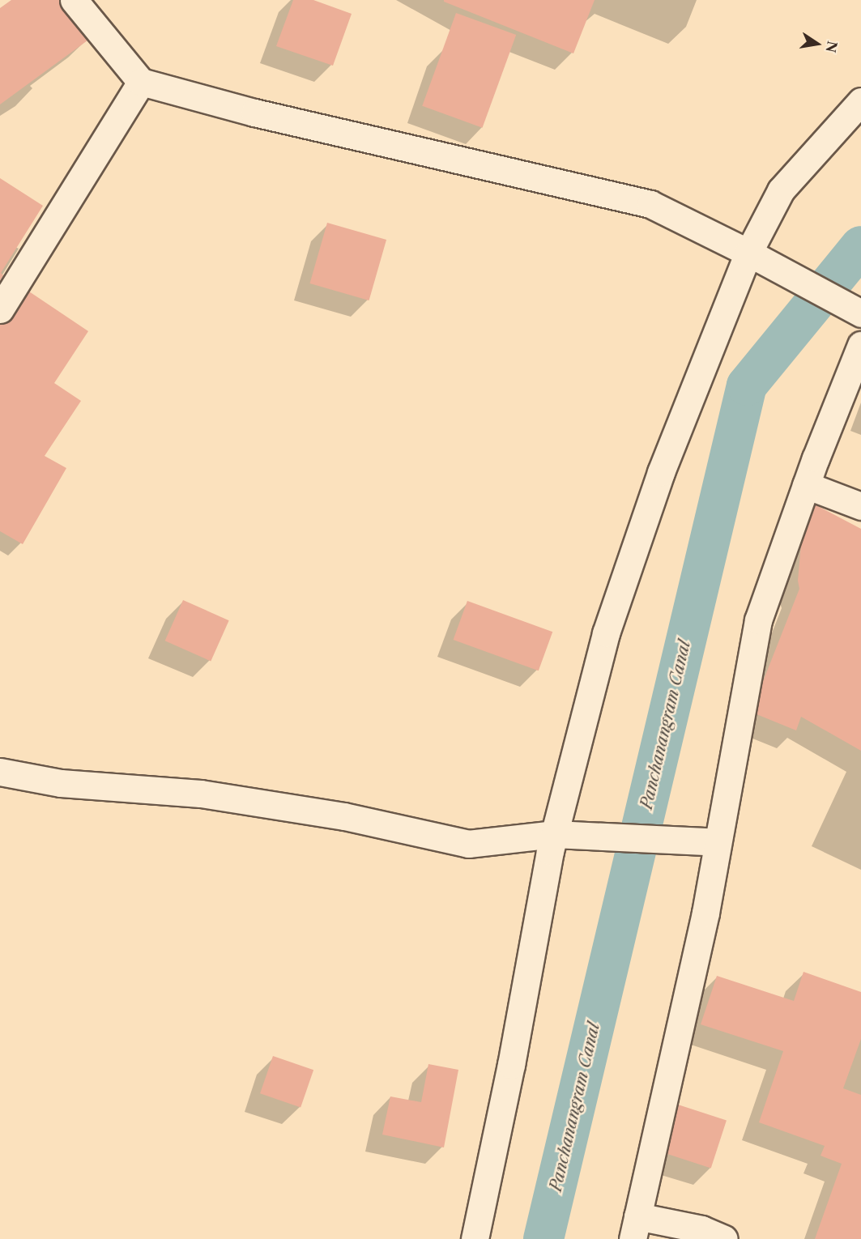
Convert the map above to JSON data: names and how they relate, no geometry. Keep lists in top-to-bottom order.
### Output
{
  "water": ["Panchanangram Canal"],
  "north": "right"
}
